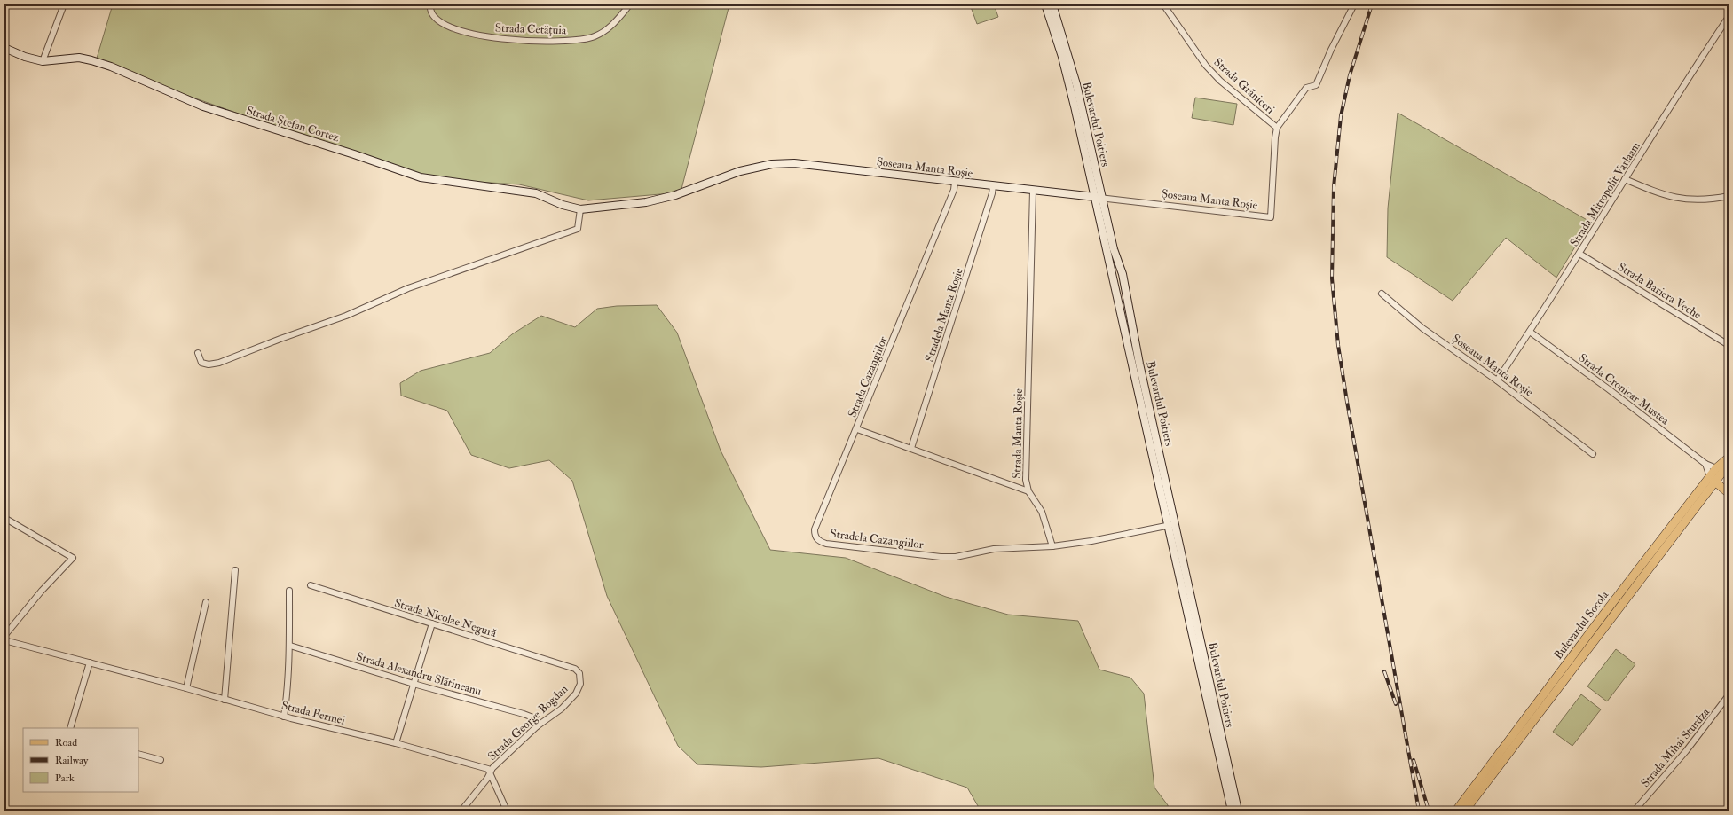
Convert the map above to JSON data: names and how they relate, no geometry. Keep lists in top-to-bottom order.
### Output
{
  "streets": {
    "main road": [
      "Strada Ștefan Cortez",
      "Bulevardul Poitiers",
      "Șoseaua Manta Roșie",
      "Bulevardul Socola"
    ],
    "street": [
      "Strada Cetățuia",
      "Strada Grăniceri",
      "Strada Mitropolit Varlaam",
      "Strada Bariera Veche",
      "Stradela Manta Roșie",
      "Strada Cazangiilor",
      "Strada Cronicar Mustea",
      "Strada Manta Roșie",
      "Stradela Cazangiilor",
      "Strada Nicolae Negură",
      "Strada Alexandru Slătineanu",
      "Strada Fermei",
      "Strada George Bogdan",
      "Strada Mihai Sturdza"
    ]
  },
  "crossings": [
    ["Strada Grăniceri", "Șoseaua Manta Roșie"],
    ["Strada Ștefan Cortez", "Șoseaua Manta Roșie"],
    ["Bulevardul Poitiers", "Șoseaua Manta Roșie"],
    ["Șoseaua Manta Roșie", "Strada Mitropolit Varlaam"],
    ["Șoseaua Manta Roșie", "Stradela Manta Roșie"],
    ["Șoseaua Manta Roșie", "Strada Cazangiilor"],
    ["Șoseaua Manta Roșie", "Strada Manta Roșie"],
    ["Strada Mitropolit Varlaam", "Strada Bariera Veche"],
    ["Strada Mitropolit Varlaam", "Strada Cronicar Mustea"],
    ["Stradela Manta Roșie", "Strada Cazangiilor"],
    ["Strada Cazangiilor", "Strada Manta Roșie"],
    ["Strada Cazangiilor", "Stradela Cazangiilor"],
    ["Strada Cronicar Mustea", "Bulevardul Socola"],
    ["Strada Manta Roșie", "Stradela Cazangiilor"],
    ["Strada Nicolae Negură", "Strada George Bogdan"],
    ["Strada Alexandru Slătineanu", "Strada George Bogdan"],
    ["Strada Fermei", "Strada George Bogdan"]
  ],
  "legend": ["Road", "Railway", "Park"]
}
